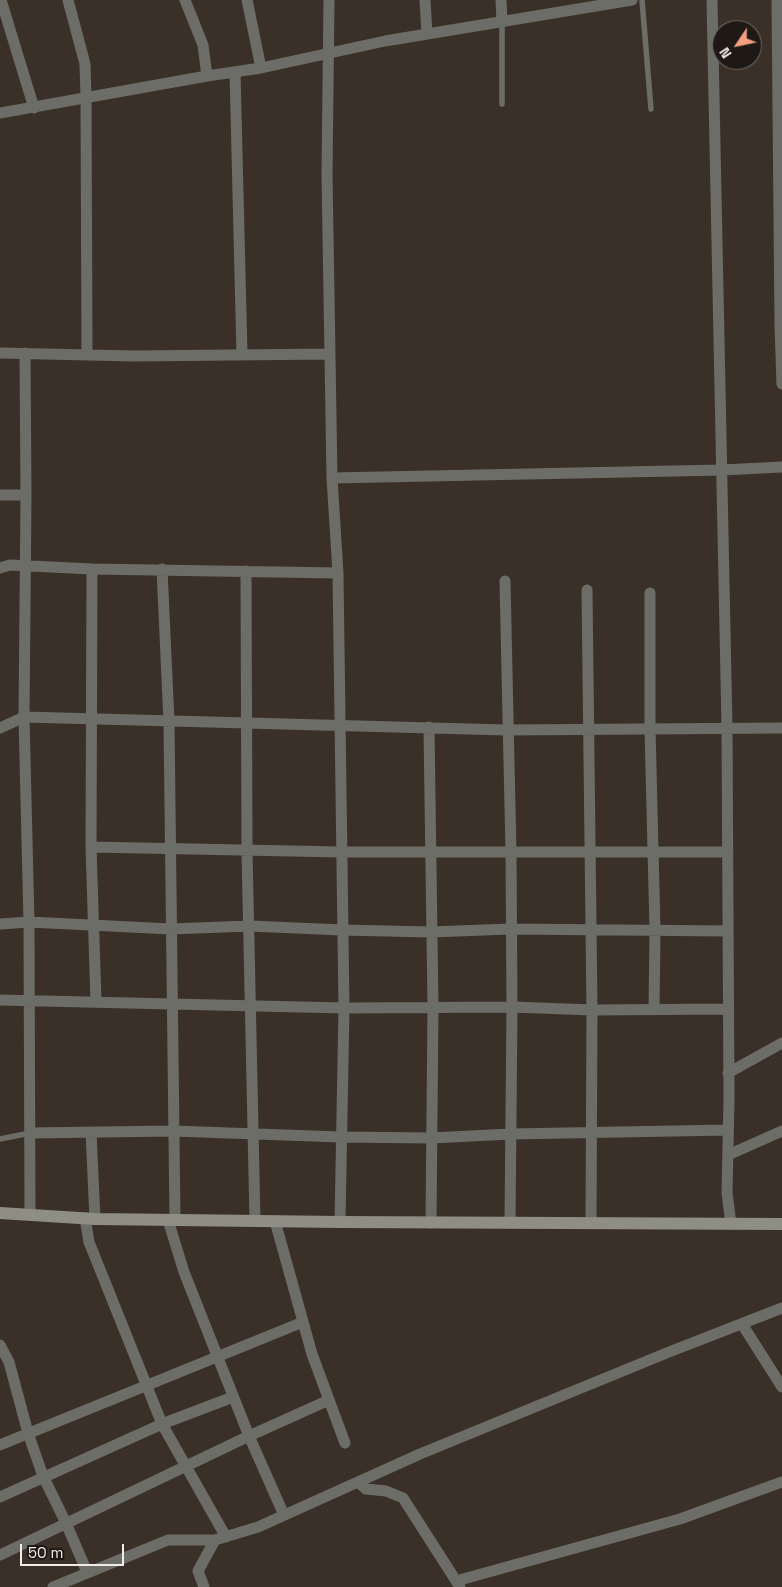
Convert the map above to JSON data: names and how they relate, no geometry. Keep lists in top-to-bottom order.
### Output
{
  "scale_bar": "50 m",
  "north": "bottom left"
}
